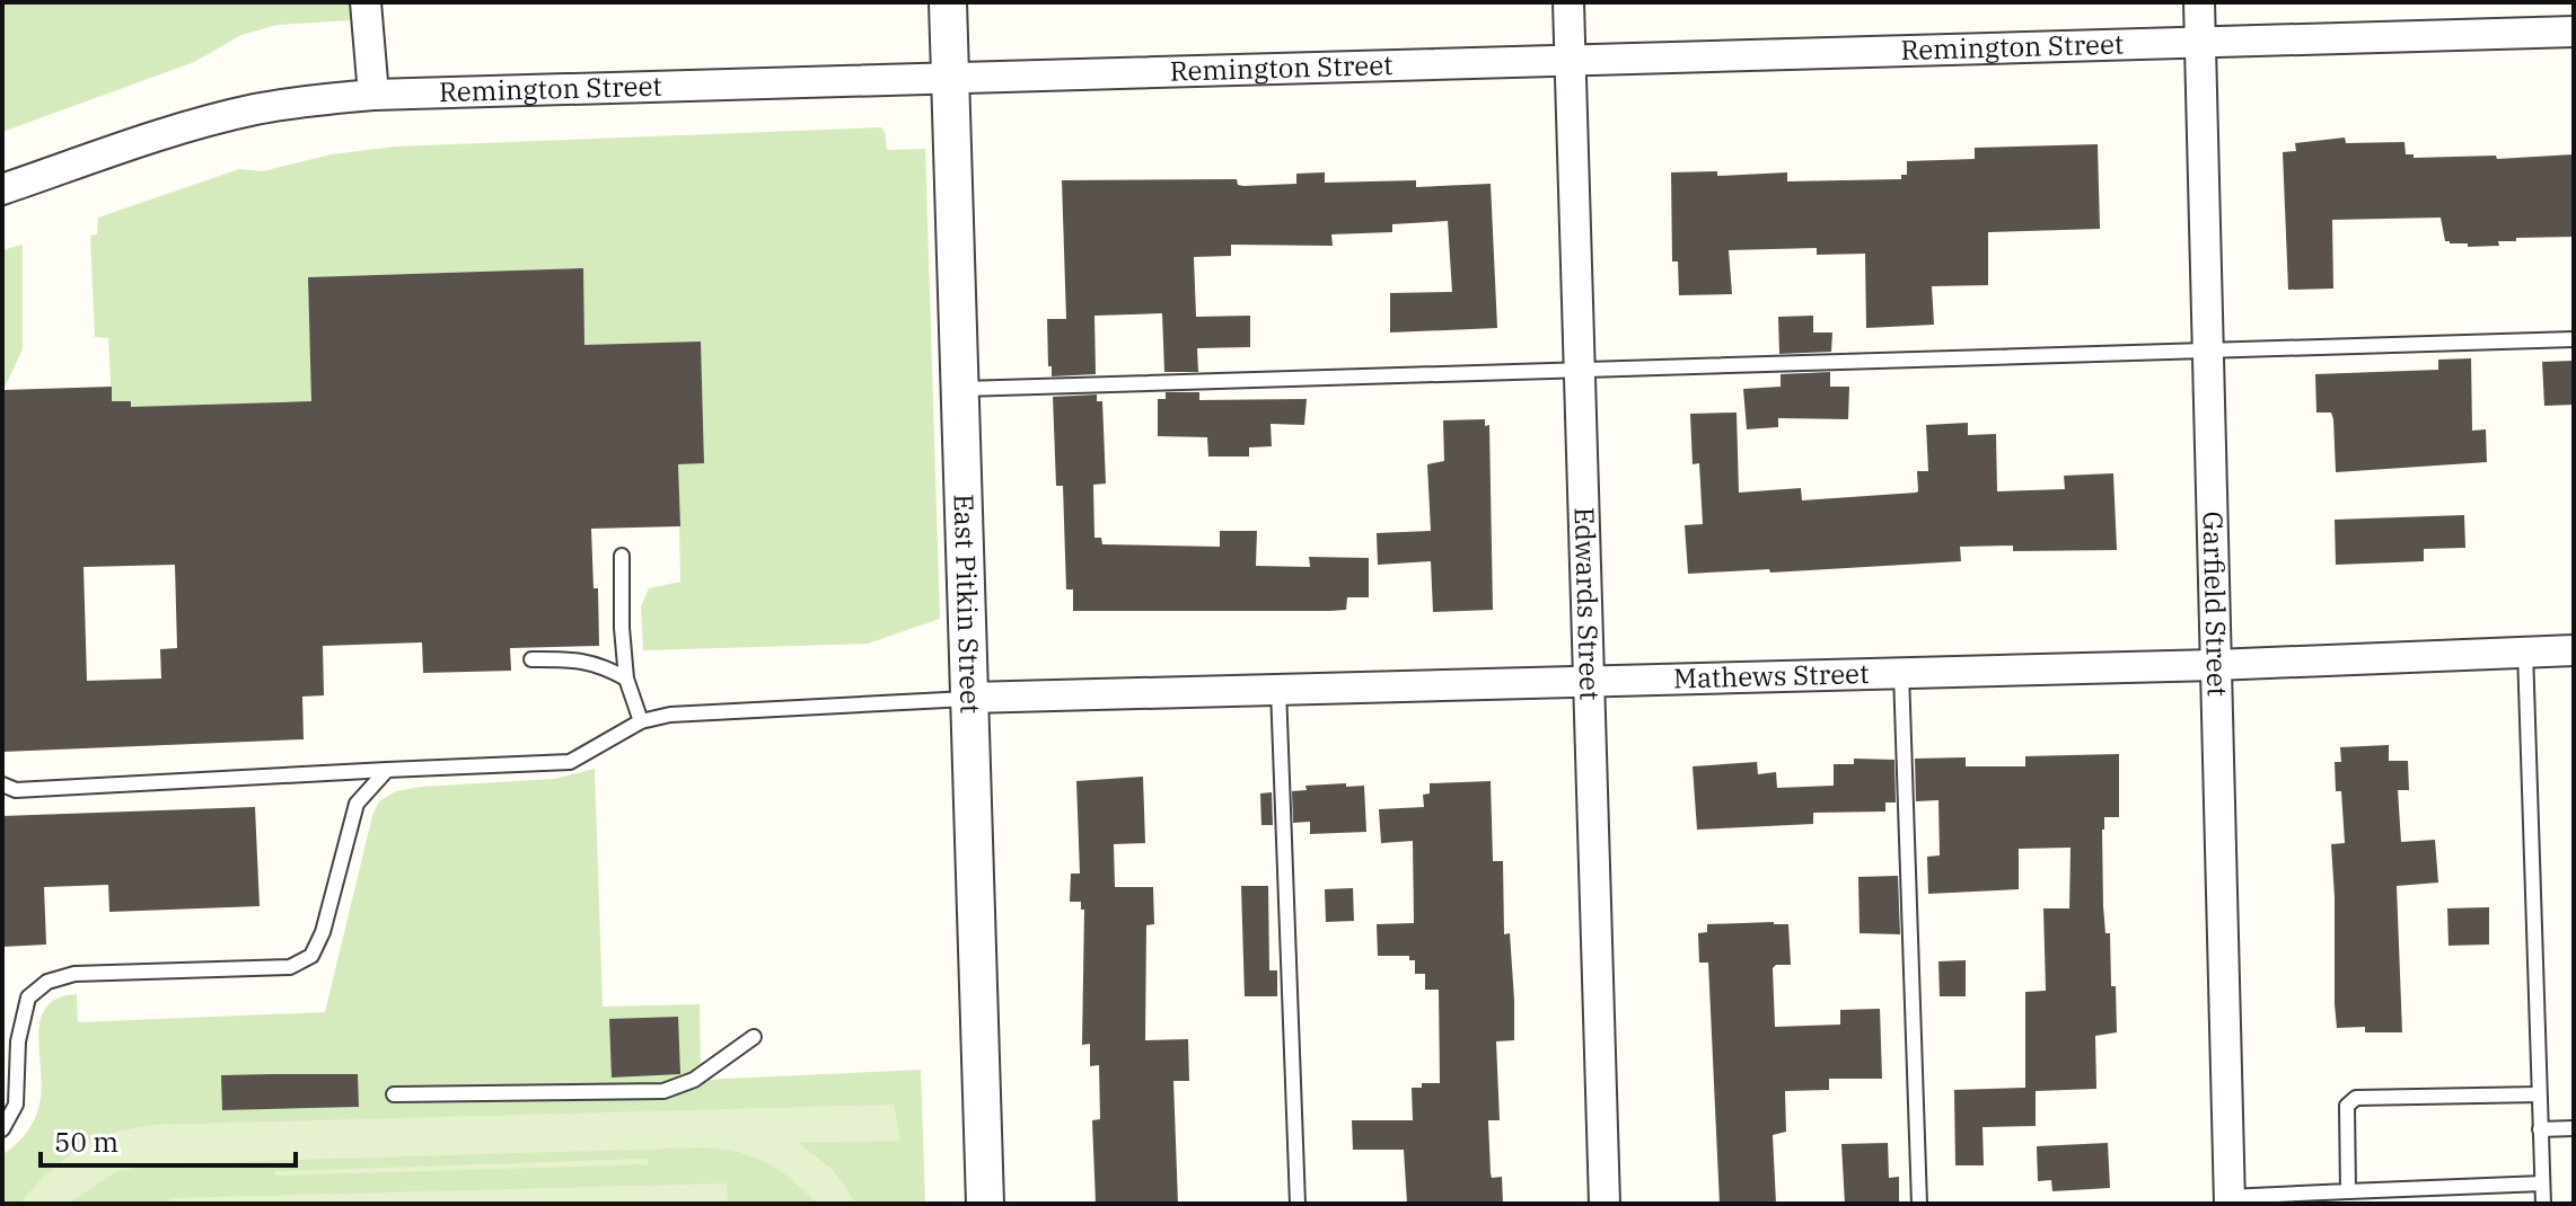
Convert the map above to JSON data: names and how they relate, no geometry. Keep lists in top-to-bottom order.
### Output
{
  "streets": {
    "street": [
      "Remington Street",
      "East Pitkin Street",
      "Edwards Street",
      "Garfield Street",
      "Mathews Street"
    ]
  },
  "crossings": [
    ["Remington Street", "East Pitkin Street"],
    ["Remington Street", "Edwards Street"],
    ["Remington Street", "Garfield Street"],
    ["East Pitkin Street", "Mathews Street"],
    ["Edwards Street", "Mathews Street"],
    ["Garfield Street", "Mathews Street"]
  ],
  "scale_bar": "50 m"
}
